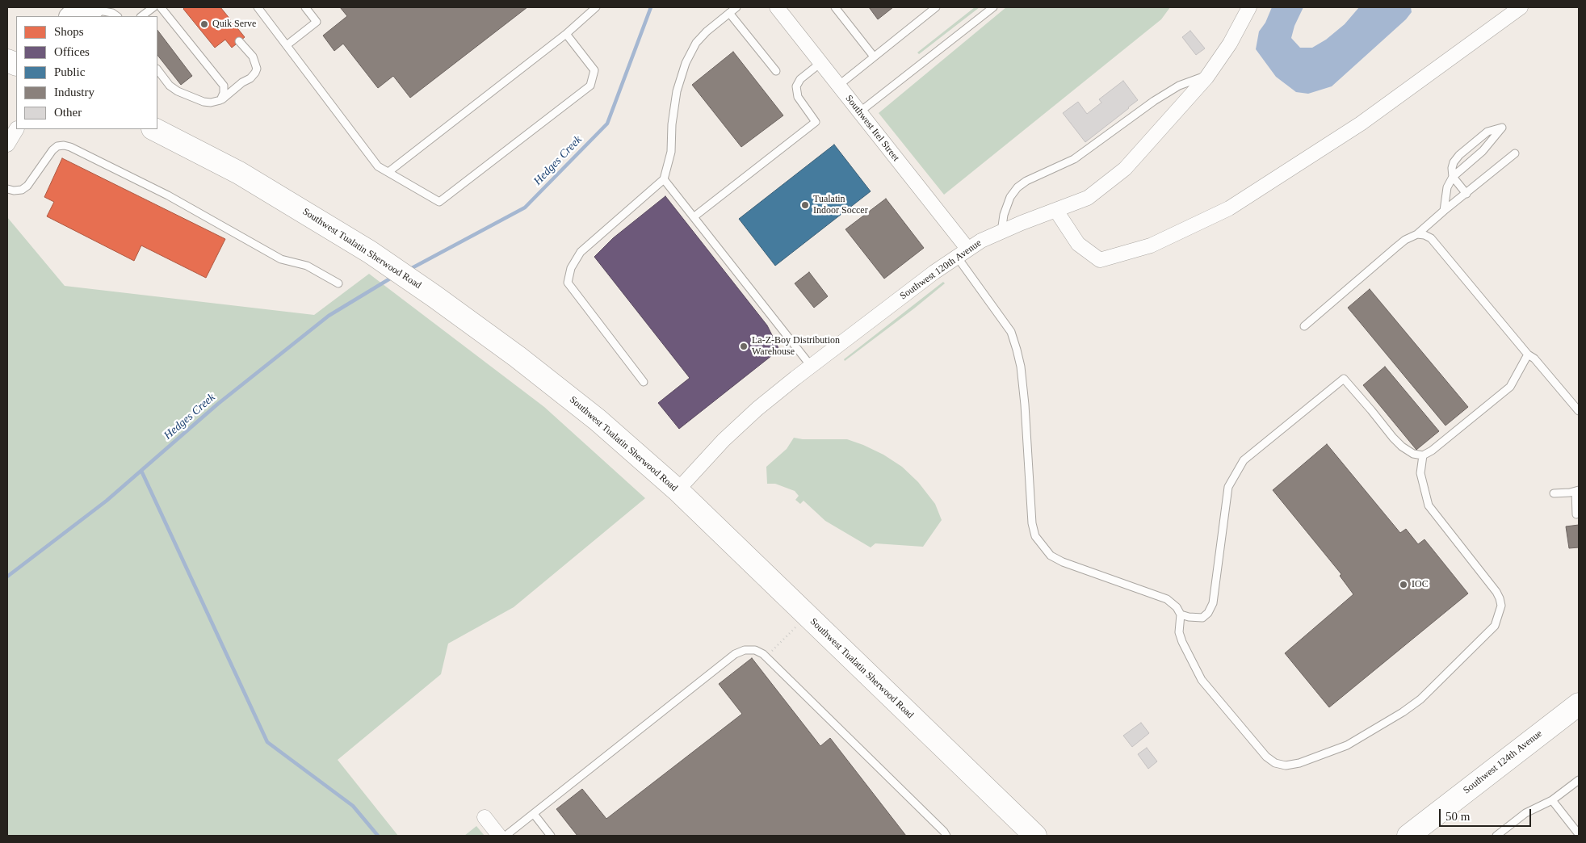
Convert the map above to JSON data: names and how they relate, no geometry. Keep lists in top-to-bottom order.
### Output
{
  "streets": {
    "main road": ["Southwest Tualatin Sherwood Road", "Southwest 124th Avenue"],
    "street": ["Southwest Itel Street", "Southwest 120th Avenue"]
  },
  "crossings": [
    ["Southwest Itel Street", "Southwest 120th Avenue"],
    ["Southwest Tualatin Sherwood Road", "Southwest 120th Avenue"]
  ],
  "water": ["Hedges Creek"],
  "places": [
    "Quik Serve",
    "Tualatin Indoor Soccer",
    "La-Z-Boy Distribution Warehouse",
    "IOC"
  ],
  "legend": [
    "Shops",
    "Offices",
    "Public",
    "Industry",
    "Other"
  ],
  "scale_bar": "50 m"
}
